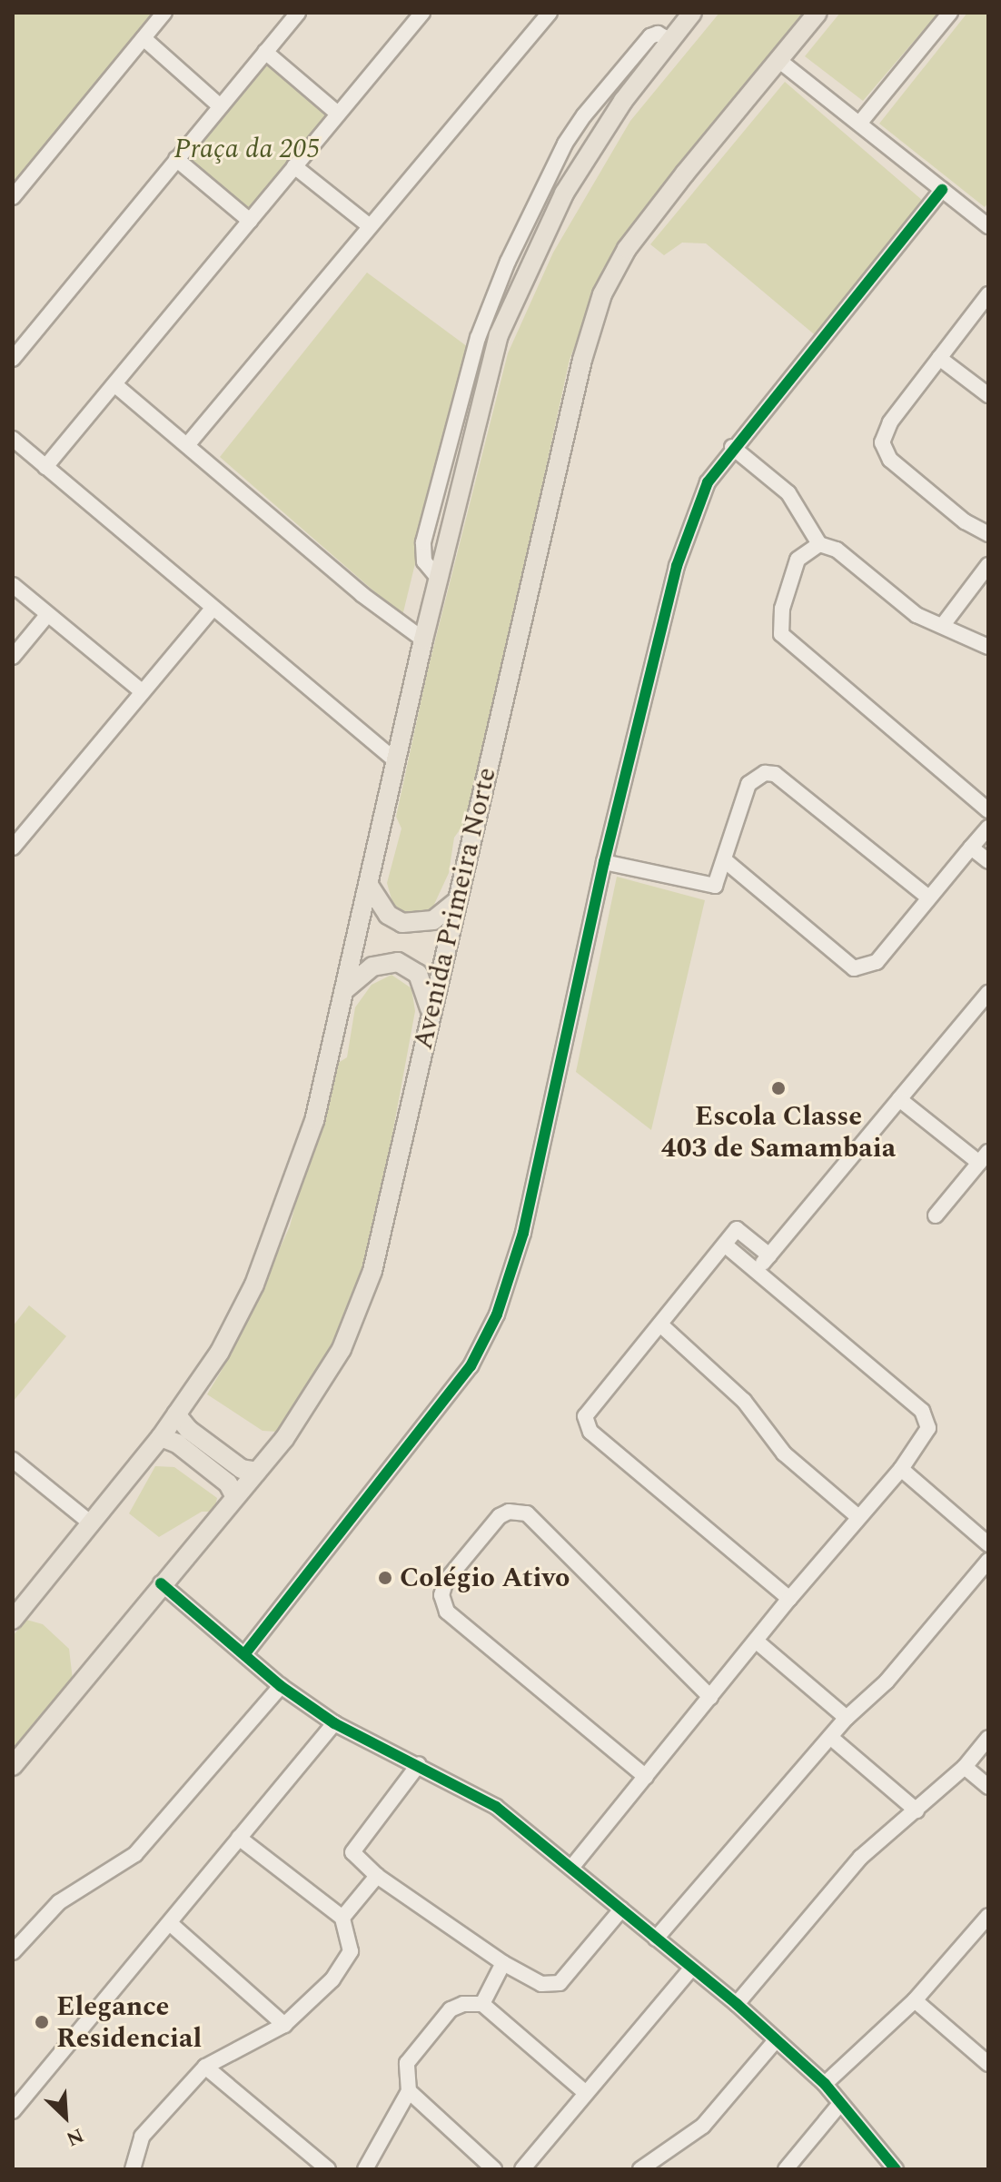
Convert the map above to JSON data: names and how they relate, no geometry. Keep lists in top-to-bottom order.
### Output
{
  "streets": {
    "main road": ["Avenida Primeira Norte"]
  },
  "parks": ["Praça da 205"],
  "places": ["Escola Classe 403 de Samambaia", "Colégio Ativo", "Elegance Residencial"],
  "north": "bottom right"
}
